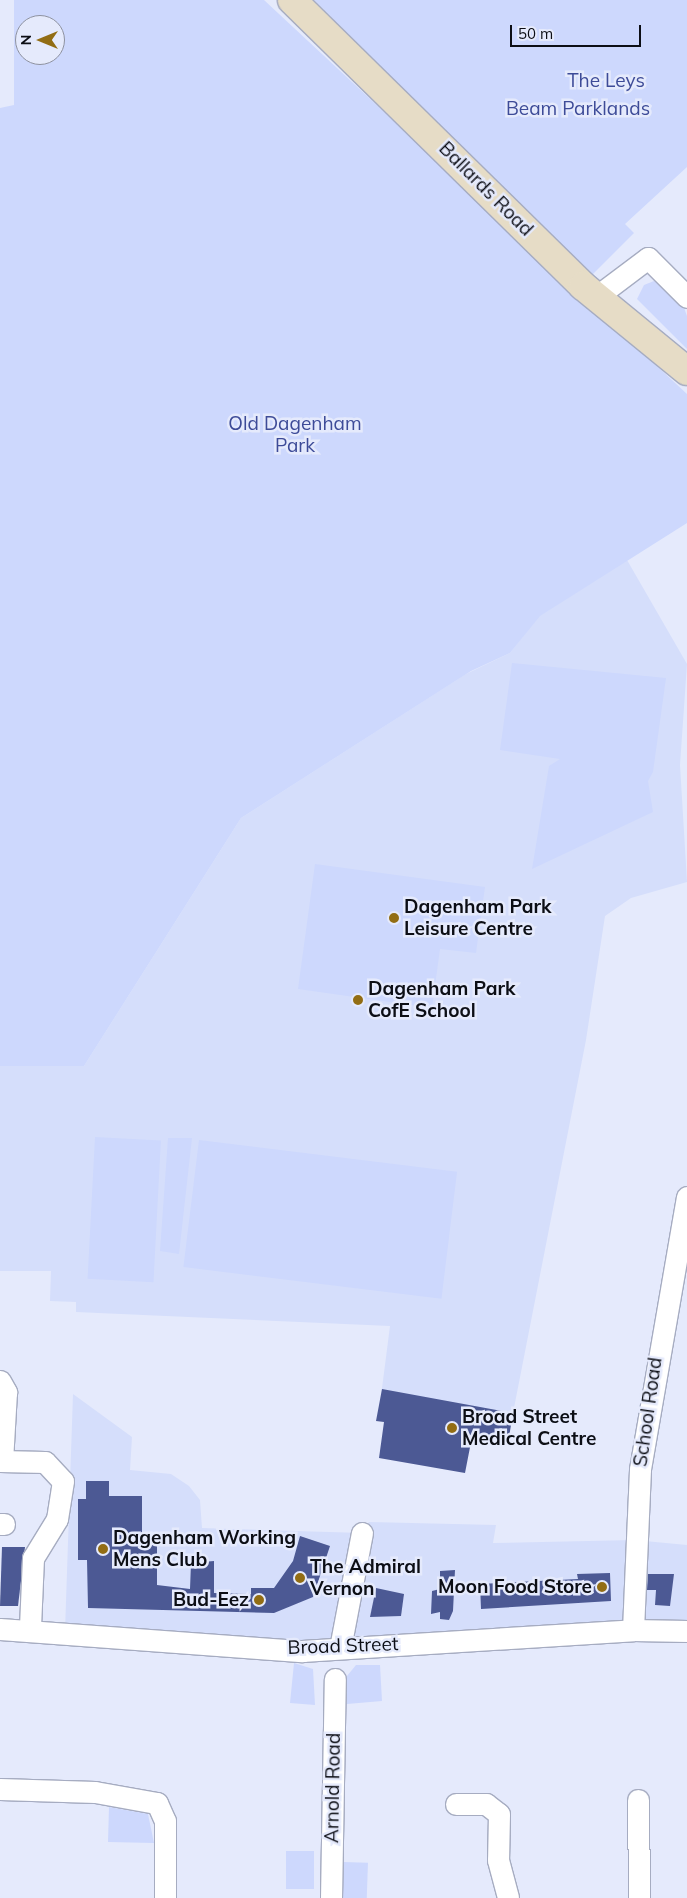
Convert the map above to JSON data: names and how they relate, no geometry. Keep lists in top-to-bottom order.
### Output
{
  "streets": {
    "main road": ["Ballards Road"],
    "street": ["School Road", "Broad Street", "Arnold Road"]
  },
  "crossings": [
    ["School Road", "Broad Street"]
  ],
  "parks": ["The Leys", "Beam Parklands", "Old Dagenham Park"],
  "places": [
    "Dagenham Park Leisure Centre",
    "Dagenham Park CofE School",
    "Broad Street Medical Centre",
    "Dagenham Working Mens Club",
    "The Admiral Vernon",
    "Moon Food Store",
    "Bud-Eez"
  ],
  "scale_bar": "50 m",
  "north": "left"
}
